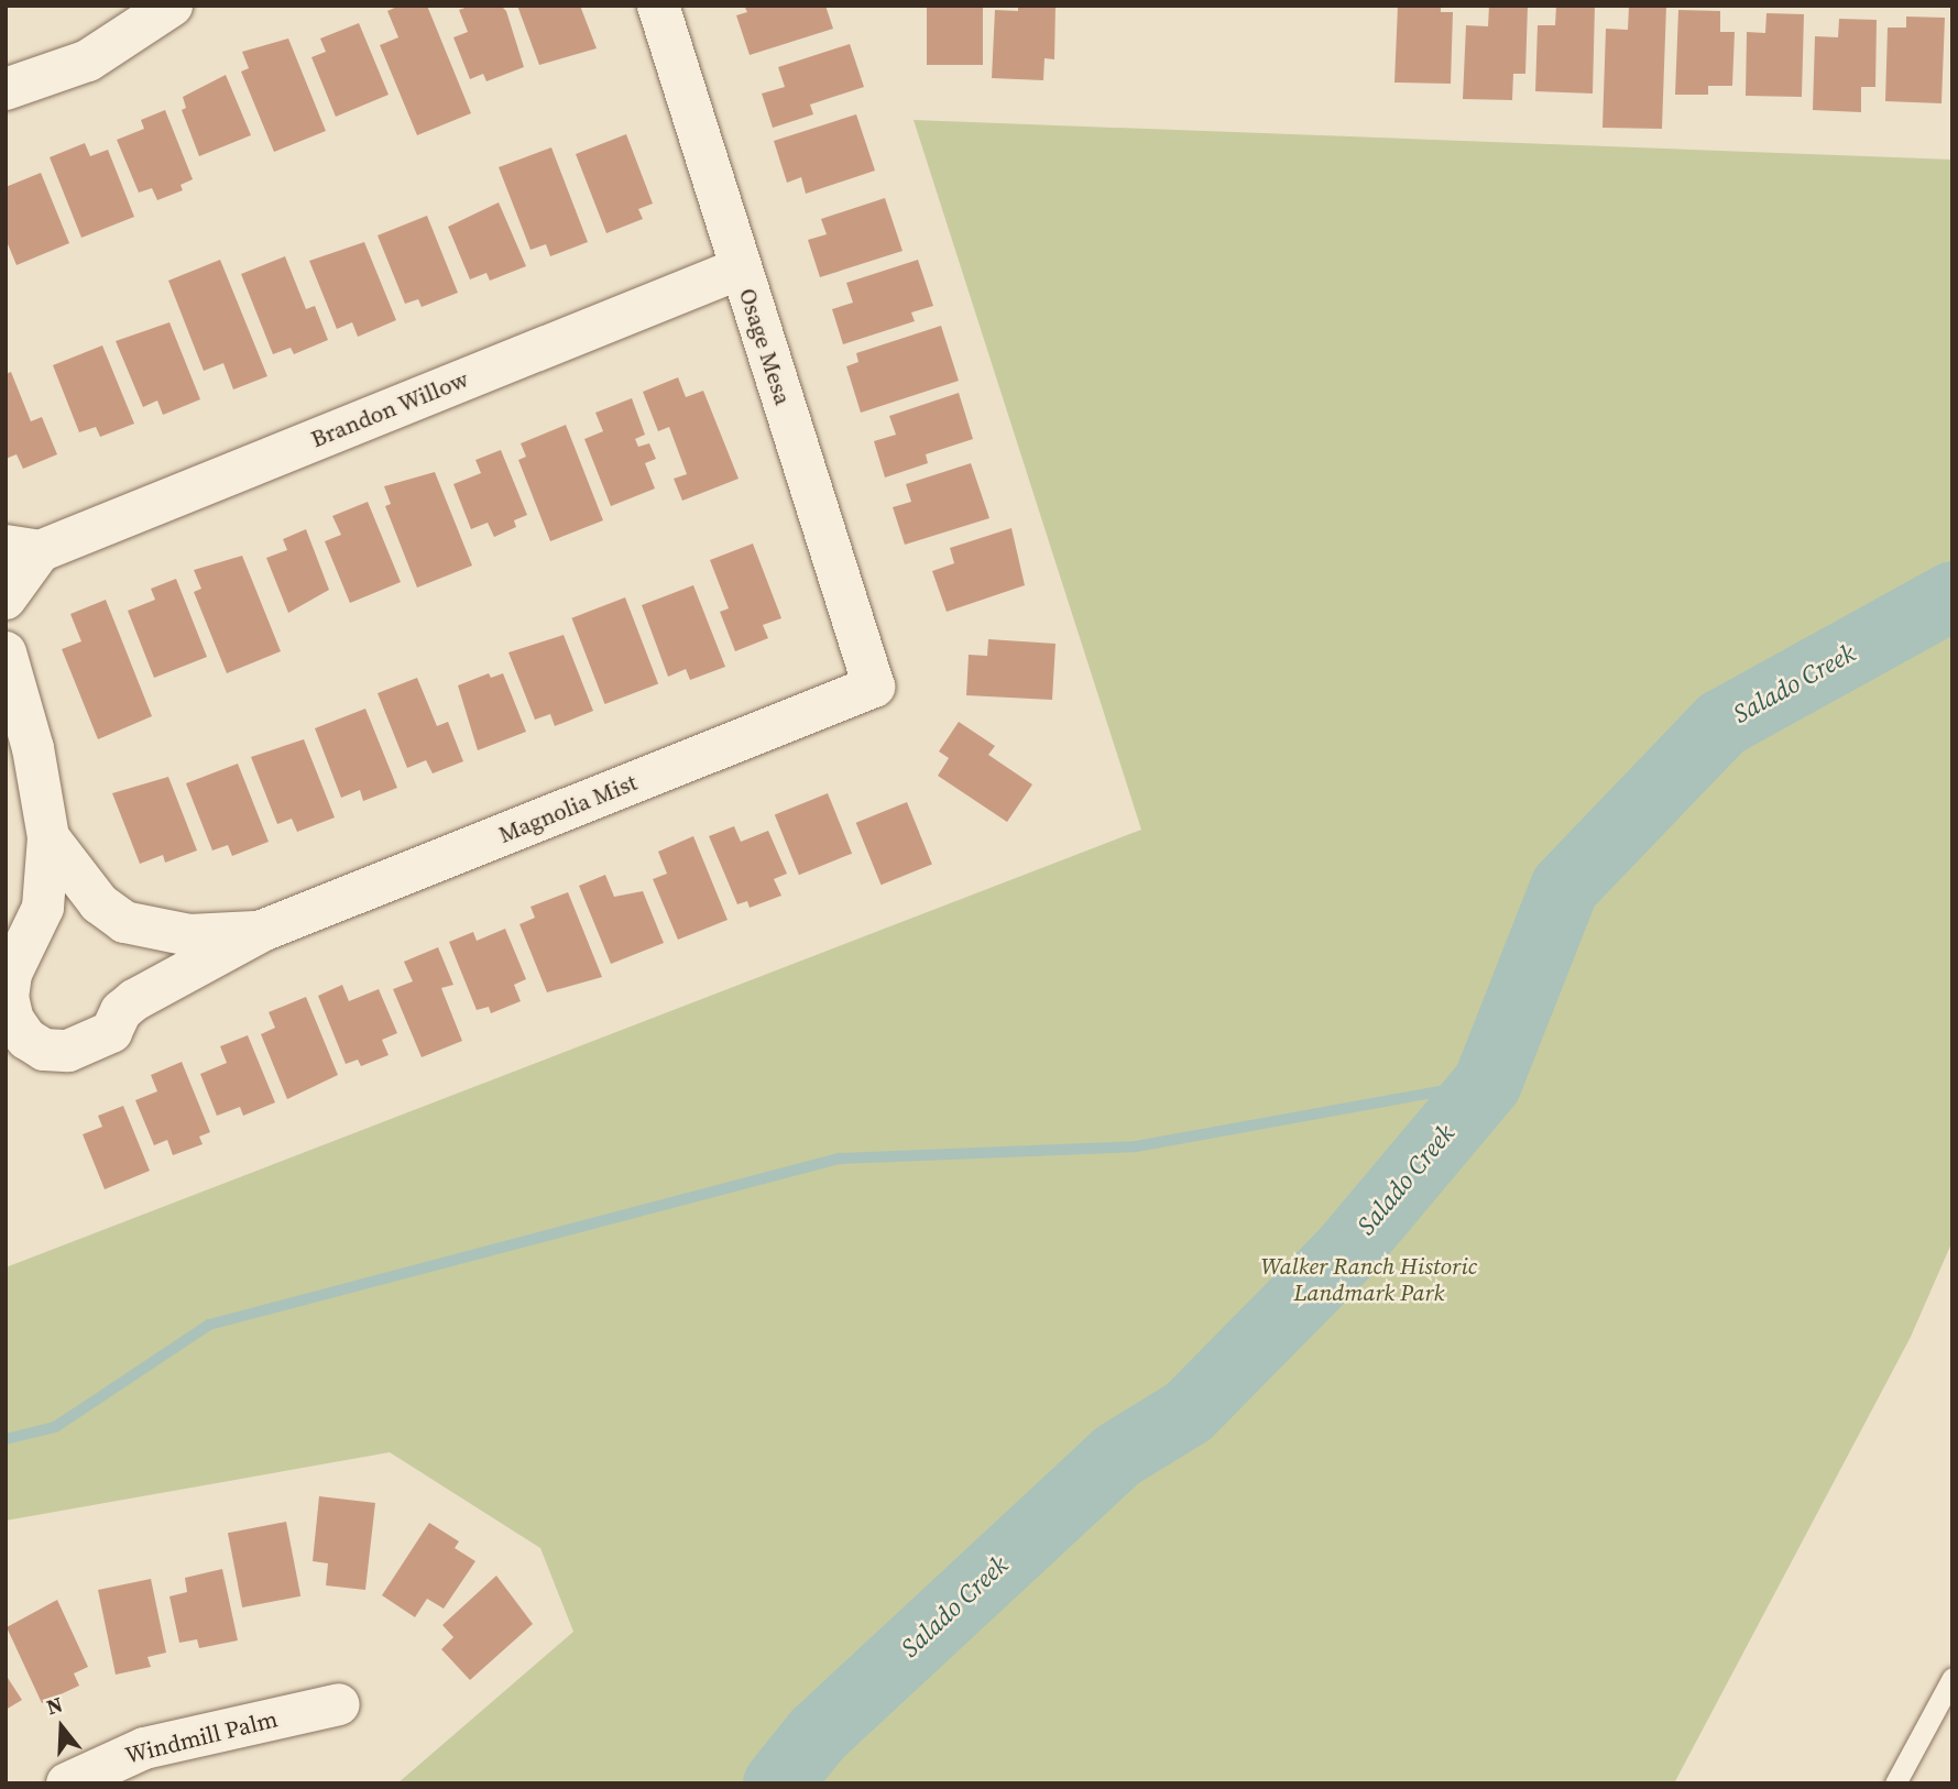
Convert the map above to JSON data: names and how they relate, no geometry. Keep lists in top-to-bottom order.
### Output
{
  "streets": {
    "street": [
      "Osage Mesa",
      "Brandon Willow",
      "Magnolia Mist",
      "Windmill Palm"
    ]
  },
  "crossings": [
    ["Osage Mesa", "Brandon Willow"],
    ["Osage Mesa", "Magnolia Mist"]
  ],
  "water": ["Salado Creek"],
  "parks": ["Walker Ranch Historic Landmark Park"],
  "north": "top"
}
